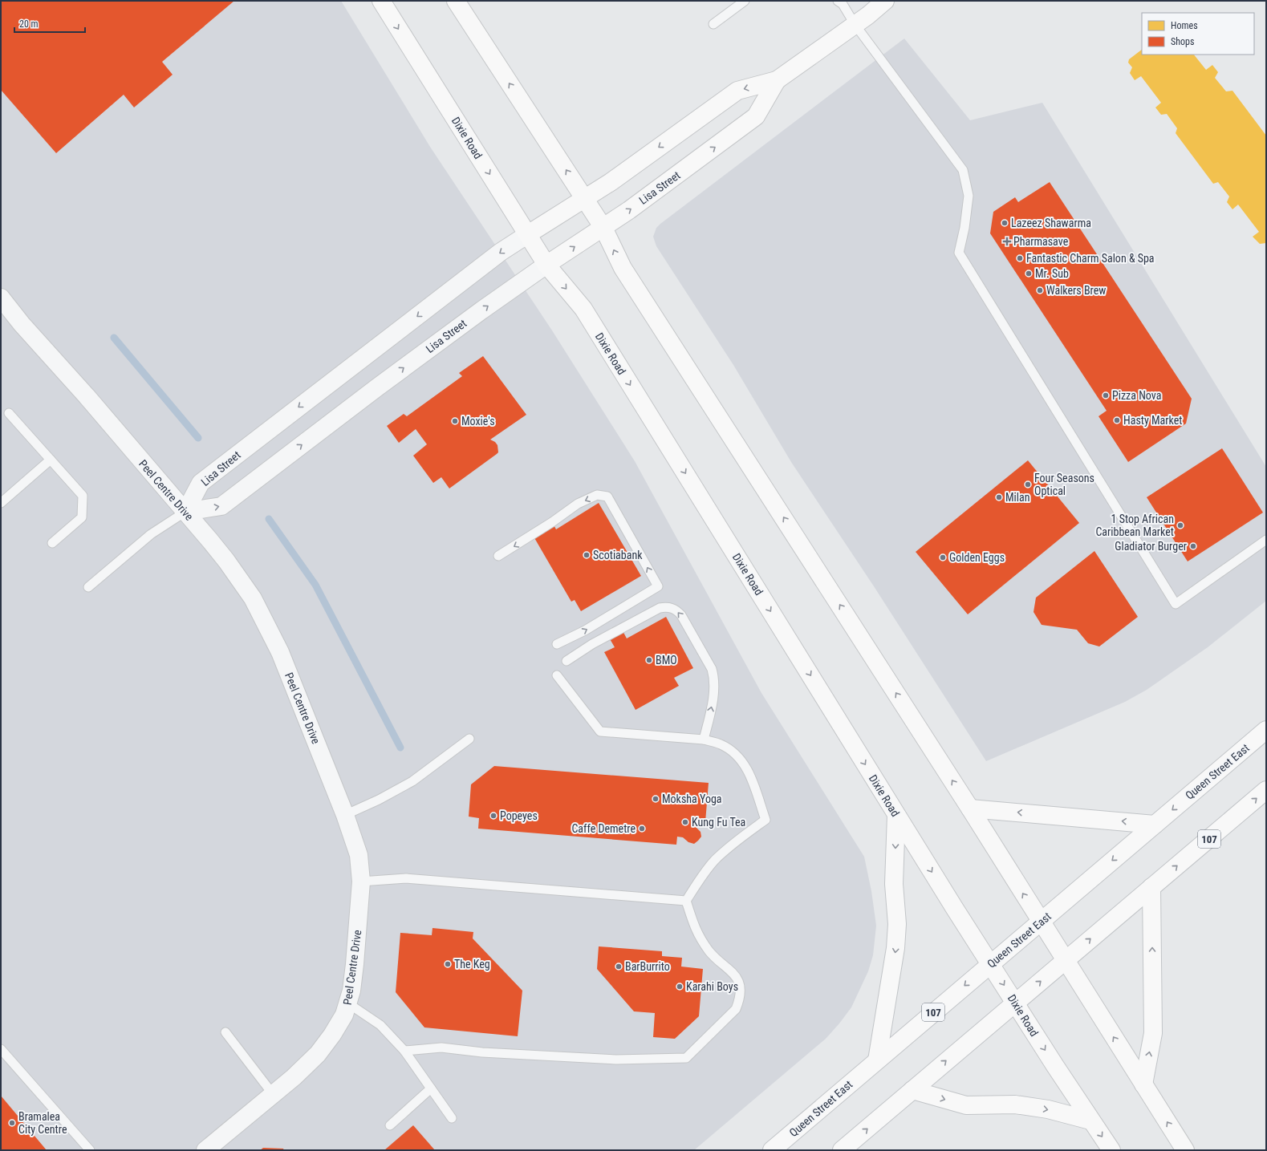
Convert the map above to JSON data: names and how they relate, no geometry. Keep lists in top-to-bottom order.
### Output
{
  "streets": {
    "main road": [
      "Dixie Road",
      "Lisa Street",
      "Queen Street East",
      "107"
    ],
    "street": ["Peel Centre Drive"]
  },
  "crossings": [
    ["Dixie Road", "Lisa Street"],
    ["Dixie Road", "Queen Street East"],
    ["Dixie Road", "107"],
    ["Lisa Street", "Peel Centre Drive"]
  ],
  "places": {
    "other": [
      "Lazeez Shawarma",
      "Fantastic Charm Salon & Spa",
      "Mr. Sub",
      "Walkers Brew",
      "Pizza Nova",
      "Hasty Market",
      "Moxie's",
      "Four Seasons Optical",
      "Milan",
      "1 Stop African Caribbean Market",
      "Gladiator Burger",
      "Scotiabank",
      "Golden Eggs",
      "BMO",
      "Moksha Yoga",
      "Popeyes",
      "Kung Fu Tea",
      "Caffe Demetre",
      "The Keg",
      "BarBurrito",
      "Karahi Boys",
      "Bramalea City Centre"
    ],
    "health": ["Pharmasave"]
  },
  "legend": ["Homes", "Shops"],
  "scale_bar": "20 m"
}
